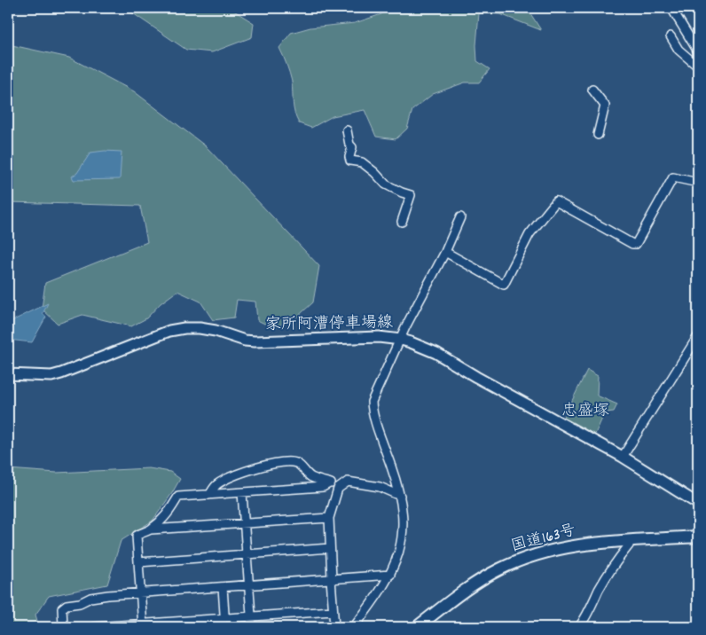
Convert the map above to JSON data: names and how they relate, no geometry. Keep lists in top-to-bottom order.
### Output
{
  "streets": {
    "highway": ["国道163号"],
    "main road": ["家所阿漕停車場線"]
  },
  "parks": ["忠盛塚"]
}
